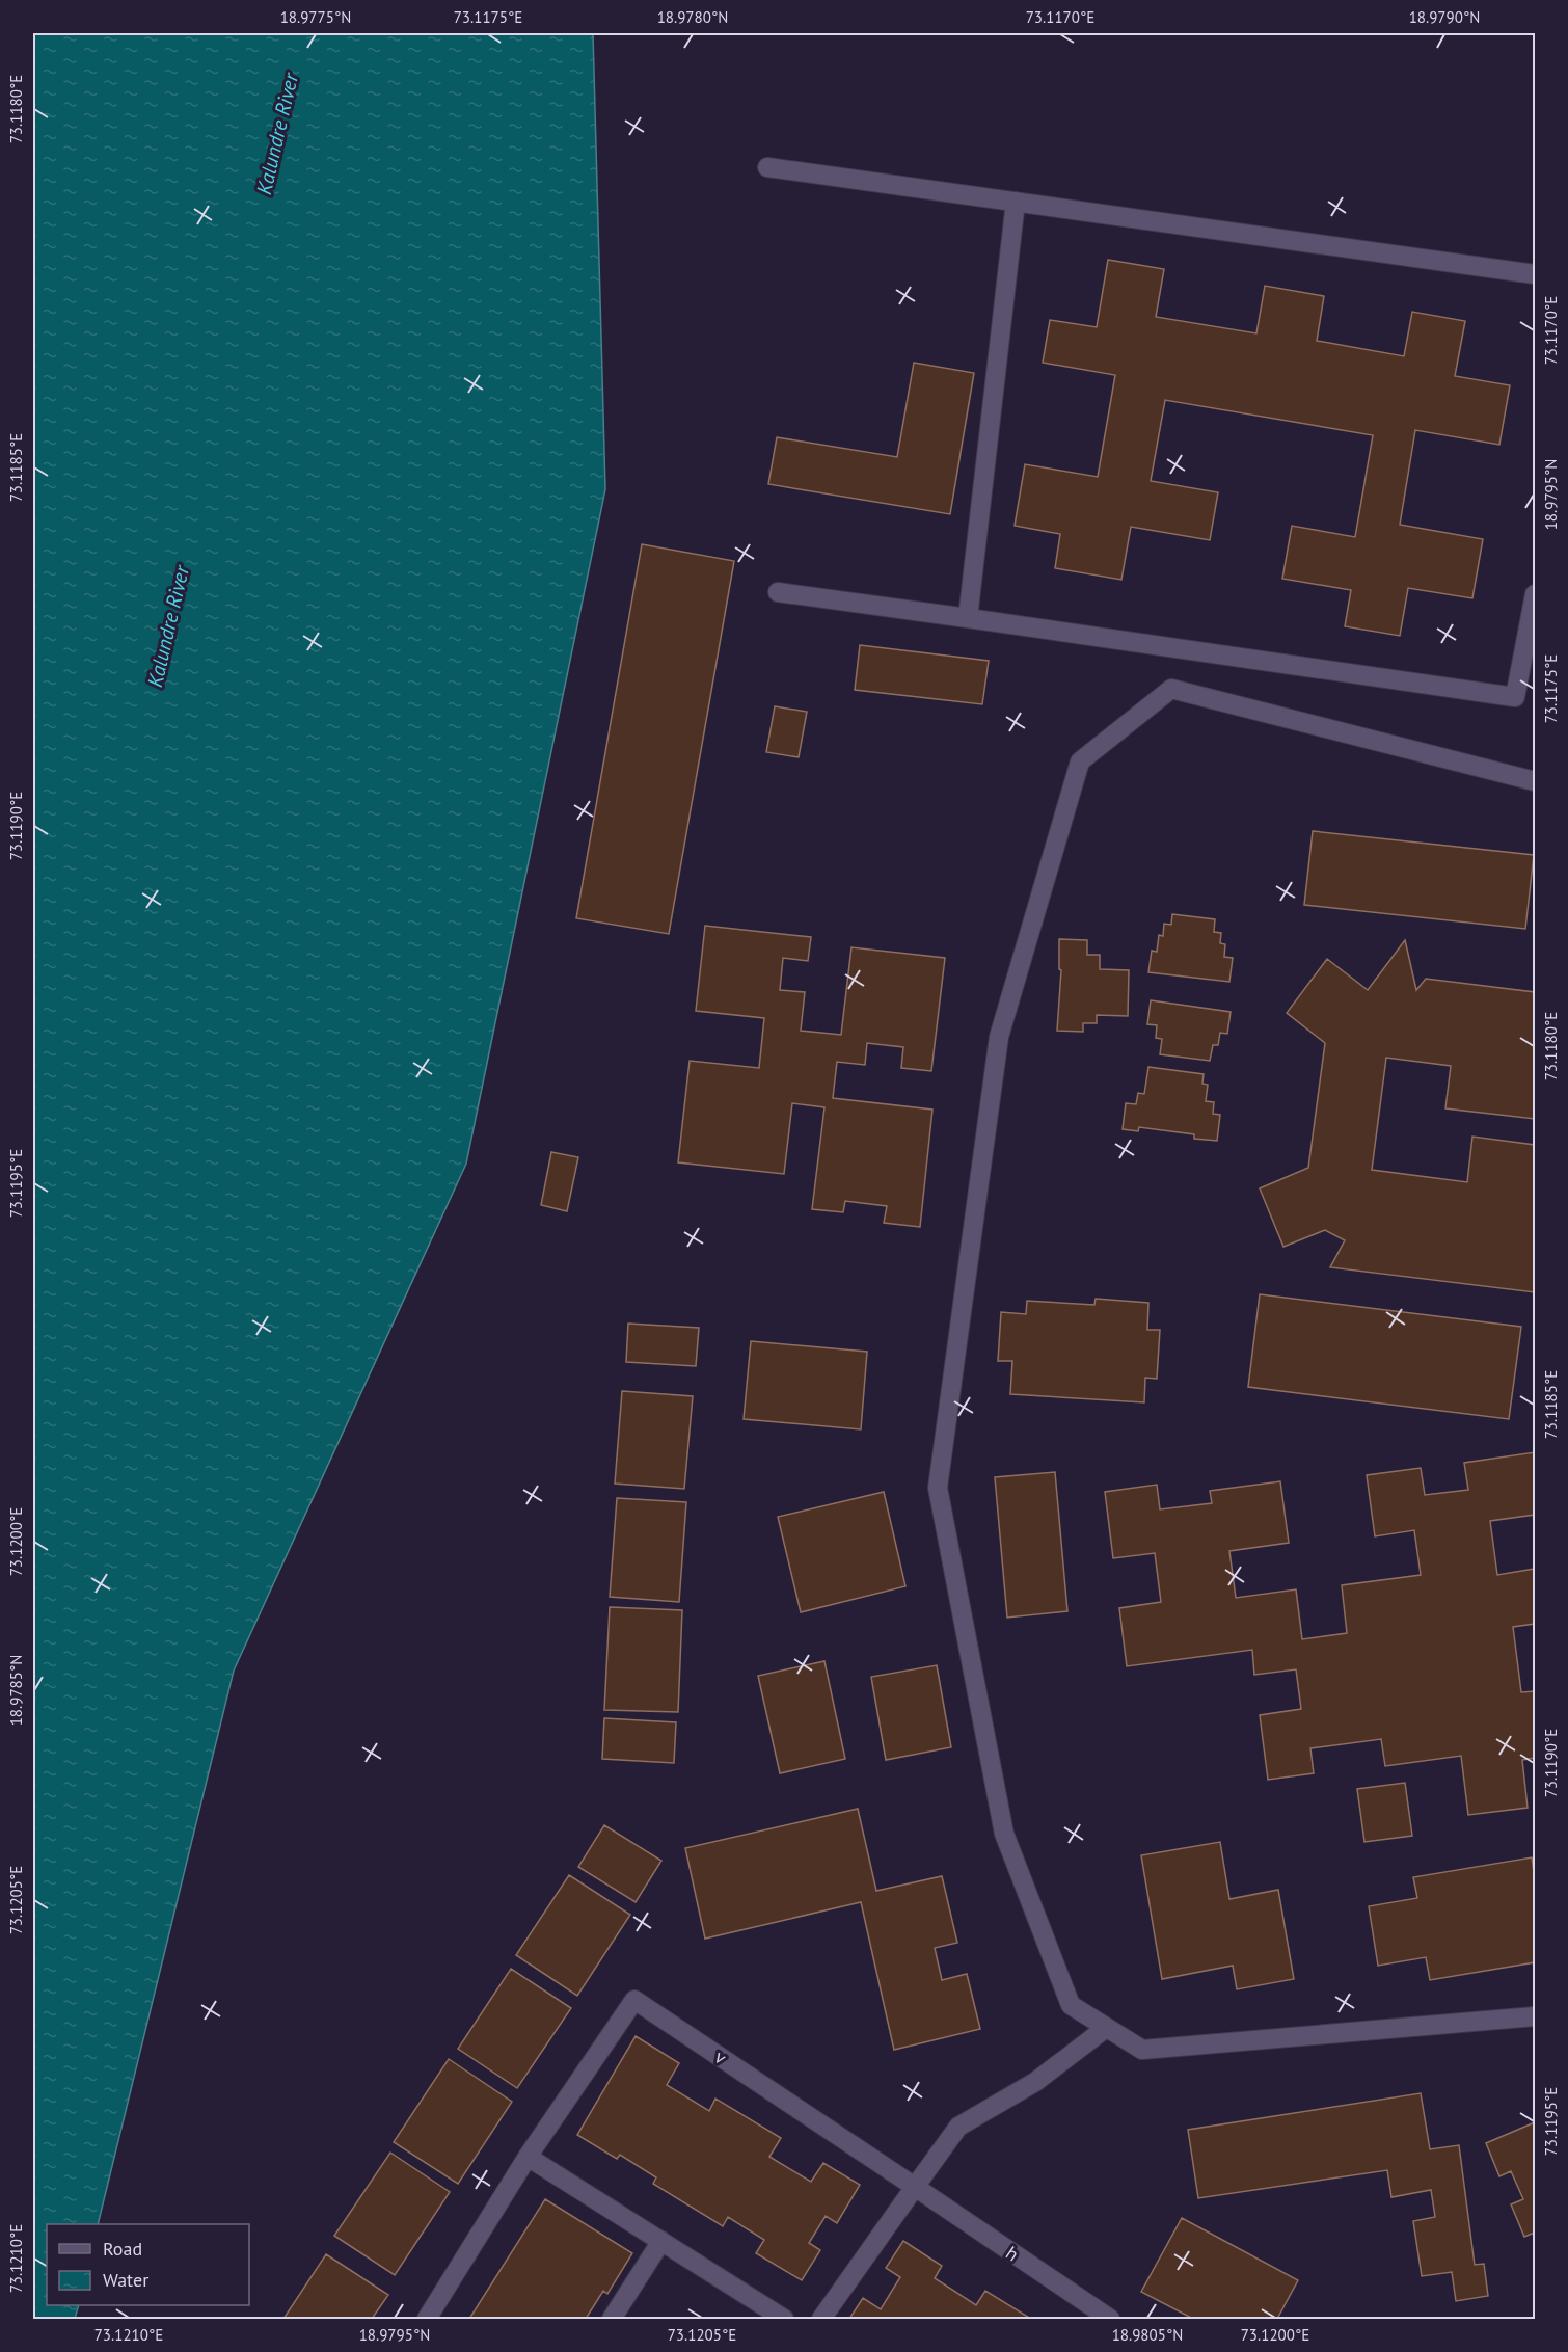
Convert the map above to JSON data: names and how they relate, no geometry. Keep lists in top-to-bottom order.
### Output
{
  "streets": {
    "street": ["v", "h"]
  },
  "crossings": [
    ["v", "h"]
  ],
  "water": ["Kalundre River"],
  "legend": ["Road", "Water"],
  "coordinates": [
    "18.9775°N",
    "73.1175°E",
    "18.9780°N",
    "73.1170°E",
    "18.9790°N",
    "73.1180°E",
    "73.1185°E",
    "18.9795°N",
    "73.1190°E",
    "73.1195°E",
    "73.1200°E",
    "18.9785°N",
    "73.1205°E",
    "73.1210°E",
    "18.9805°N"
  ]
}
